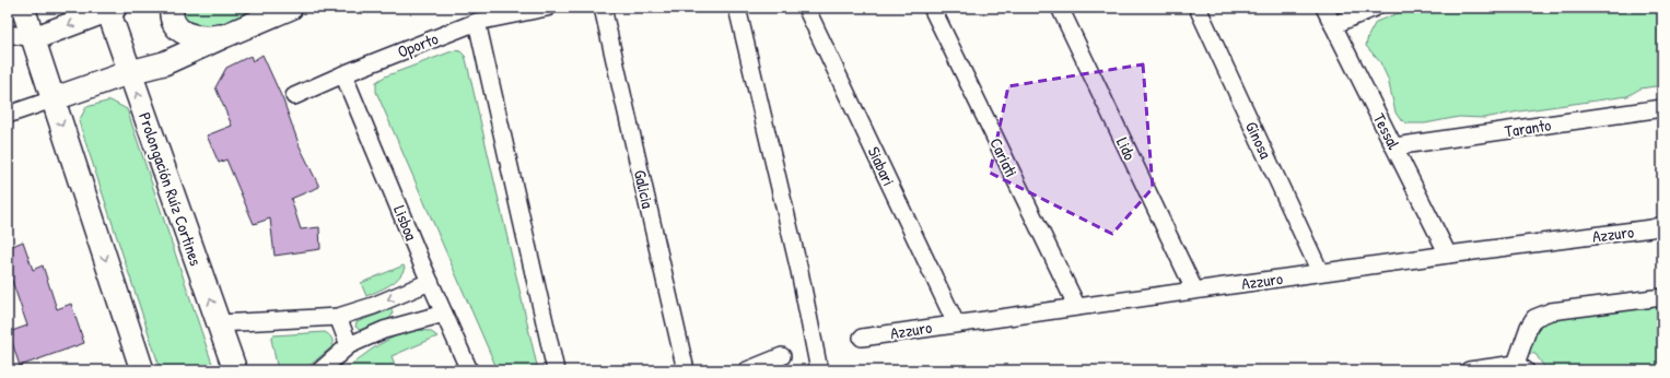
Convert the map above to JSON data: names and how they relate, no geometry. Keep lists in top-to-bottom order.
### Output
{
  "streets": {
    "main road": ["Prolongación Ruíz Cortines"],
    "street": [
      "Oporto",
      "Taranto",
      "Tessal",
      "Ginosa",
      "Lido",
      "Cariati",
      "Siabari",
      "Galicia",
      "Lisboa",
      "Azzuro"
    ]
  },
  "crossings": [
    ["Oporto", "Lisboa"],
    ["Taranto", "Tessal"],
    ["Tessal", "Azzuro"],
    ["Ginosa", "Azzuro"],
    ["Lido", "Azzuro"],
    ["Cariati", "Azzuro"],
    ["Siabari", "Azzuro"]
  ]
}
